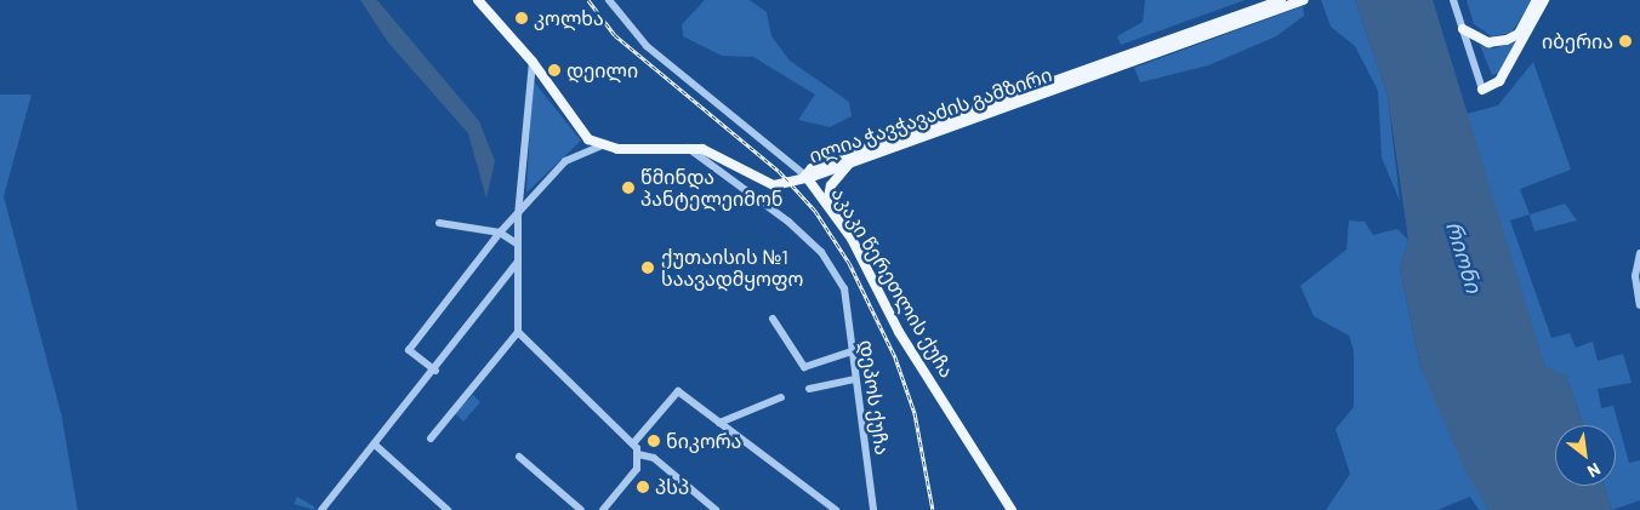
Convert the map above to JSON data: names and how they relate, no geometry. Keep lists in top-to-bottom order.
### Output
{
  "streets": {
    "main road": ["ილია ჭავჭავაძის გამზირი", "აკაკი წერეთლის ქუჩა"],
    "street": ["დეპოს ქუჩა"]
  },
  "crossings": [
    ["ილია ჭავჭავაძის გამზირი", "აკაკი წერეთლის ქუჩა"]
  ],
  "water": ["რიონი"],
  "places": [
    "კოლხა",
    "იბერია",
    "დეილი",
    "წმინდა პანტელეიმონ",
    "ქუთაისის №1 საავადმყოფო",
    "ნიკორა",
    "პსპ"
  ],
  "north": "bottom right"
}
